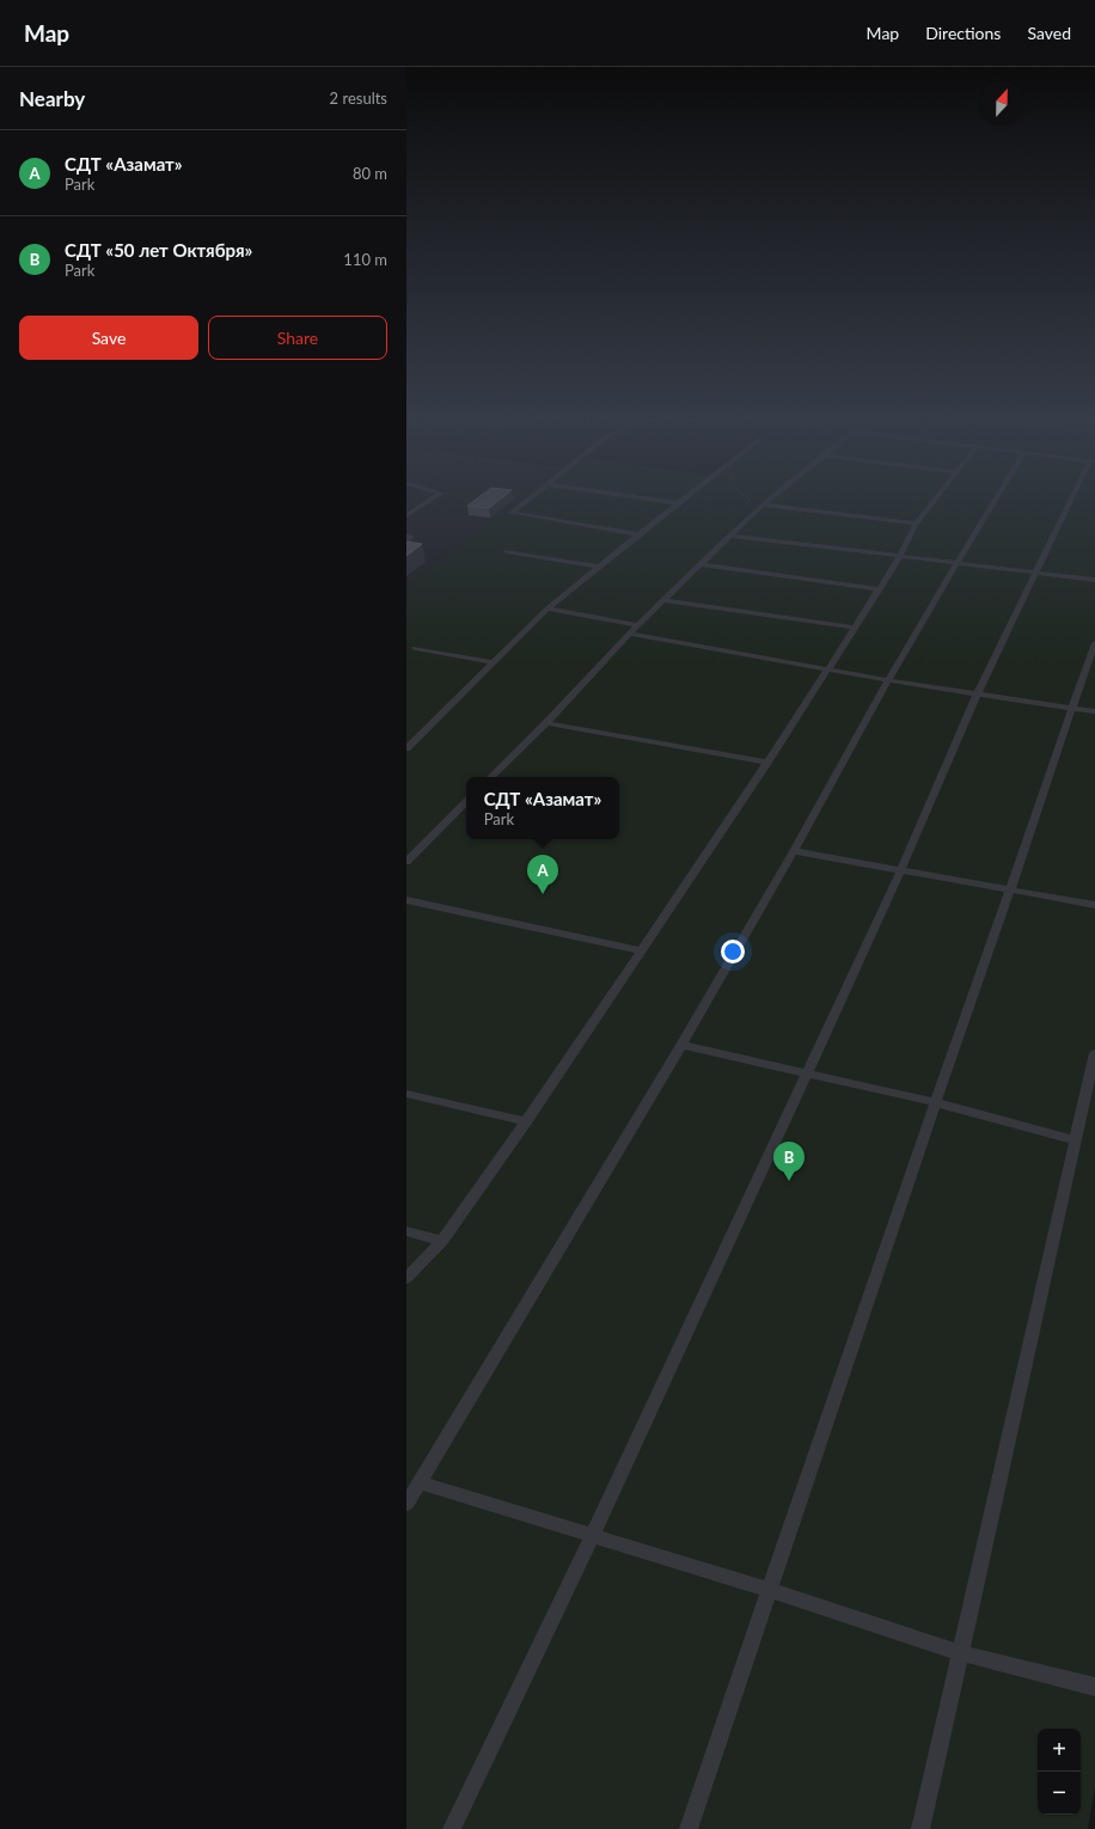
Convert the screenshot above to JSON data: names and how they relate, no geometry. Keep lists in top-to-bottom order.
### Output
{
  "north": "top",
  "page": {
    "header": "Map",
    "nav": ["Map", "Directions", "Saved"],
    "heading": ["Nearby", "2 results"],
    "list": [
      {
        "mark": "A",
        "name": "СДТ «Азамат»",
        "note": "Park",
        "value": "80 m"
      },
      {
        "mark": "B",
        "name": "СДТ «50 лет Октября»",
        "note": "Park",
        "value": "110 m"
      }
    ],
    "buttons": ["Save", "Share"],
    "popup": ["СДТ «Азамат»", "Park"],
    "pins": ["A", "B"],
    "map_buttons": ["+", "−"]
  }
}
